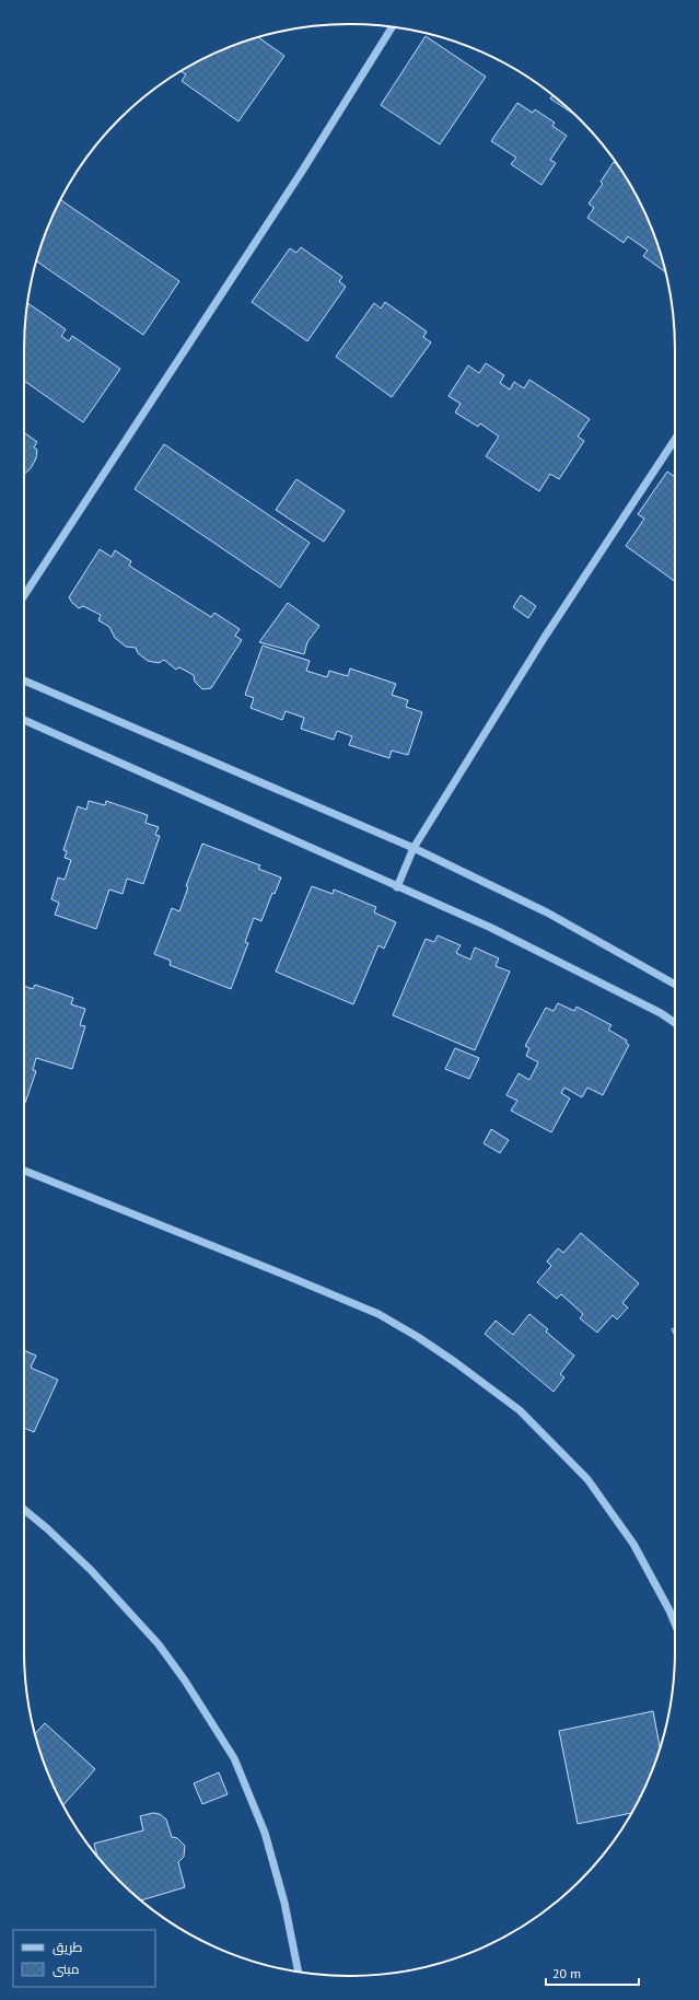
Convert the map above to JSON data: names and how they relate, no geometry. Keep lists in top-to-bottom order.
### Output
{
  "legend": ["طريق", "مبنى"],
  "scale_bar": "20 m"
}
